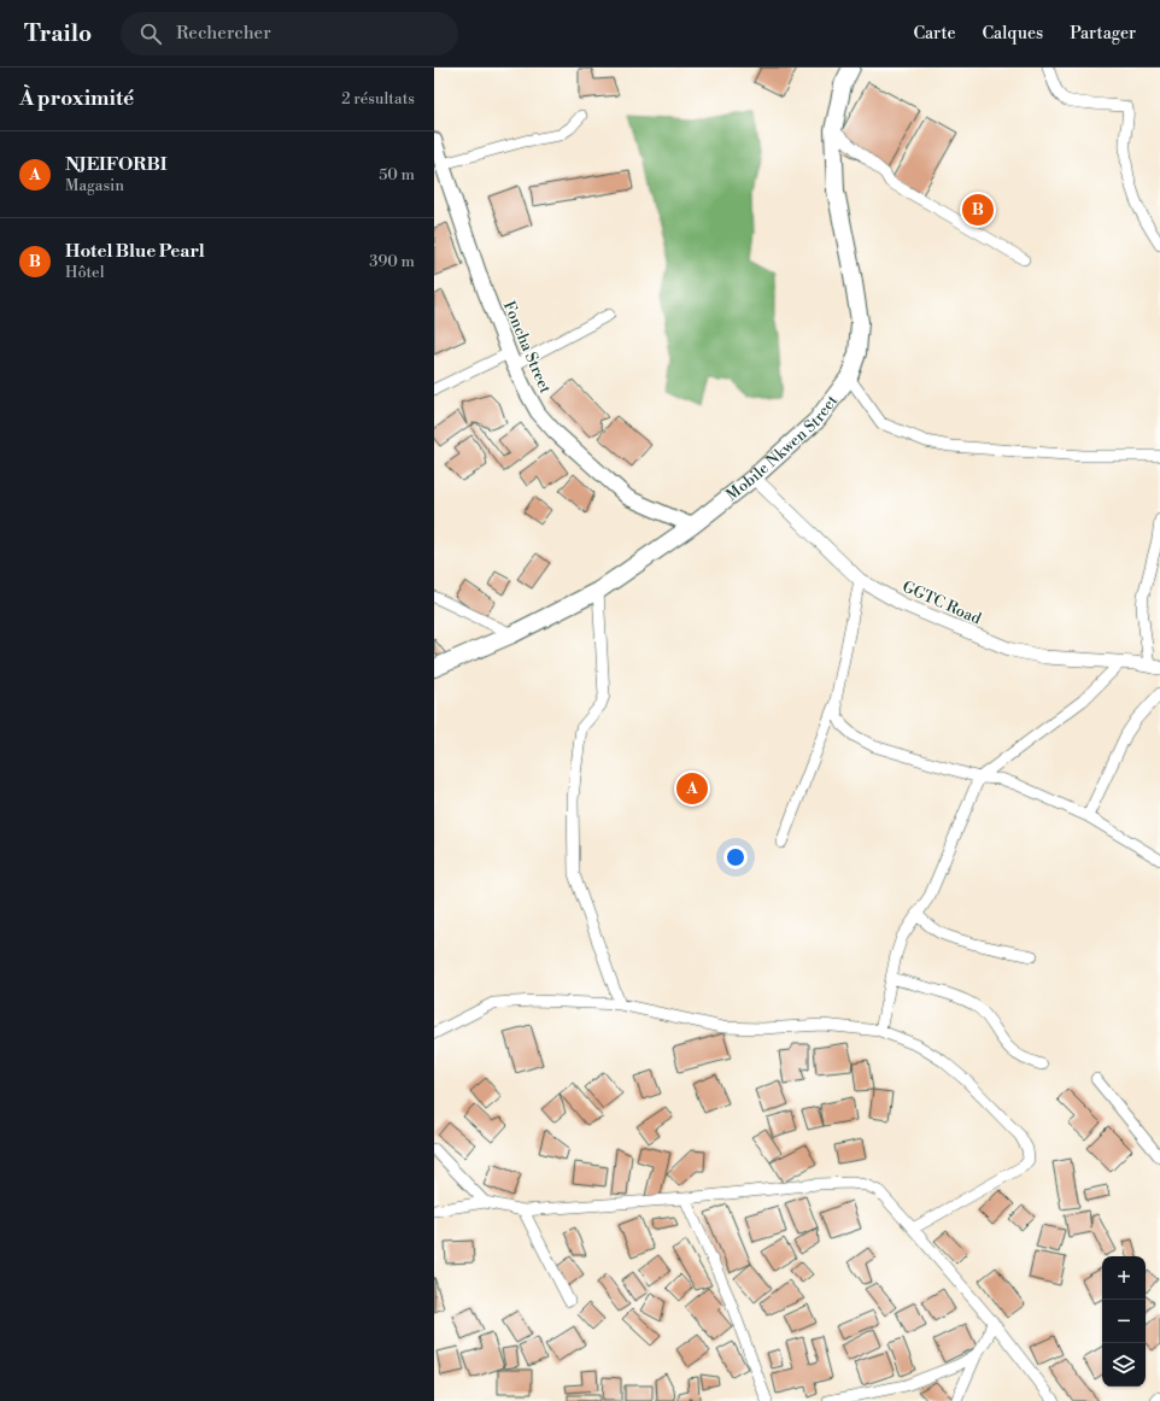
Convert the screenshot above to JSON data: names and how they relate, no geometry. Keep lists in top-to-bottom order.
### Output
{
  "streets": {
    "highway": ["Mobile Nkwen Street"],
    "main road": ["Foncha Street"],
    "street": ["GGTC Road"]
  },
  "crossings": [
    ["Foncha Street", "Mobile Nkwen Street"],
    ["Mobile Nkwen Street", "GGTC Road"]
  ],
  "page": {
    "header": "Trailo",
    "search": "Rechercher",
    "nav": ["Carte", "Calques", "Partager"],
    "heading": ["À proximité", "2 résultats"],
    "list": [
      {
        "mark": "A",
        "name": "NJEIFORBI",
        "note": "Magasin",
        "value": "50 m"
      },
      {
        "mark": "B",
        "name": "Hotel Blue Pearl",
        "note": "Hôtel",
        "value": "390 m"
      }
    ],
    "pins": ["B", "A"],
    "map_buttons": ["+", "−"]
  }
}
